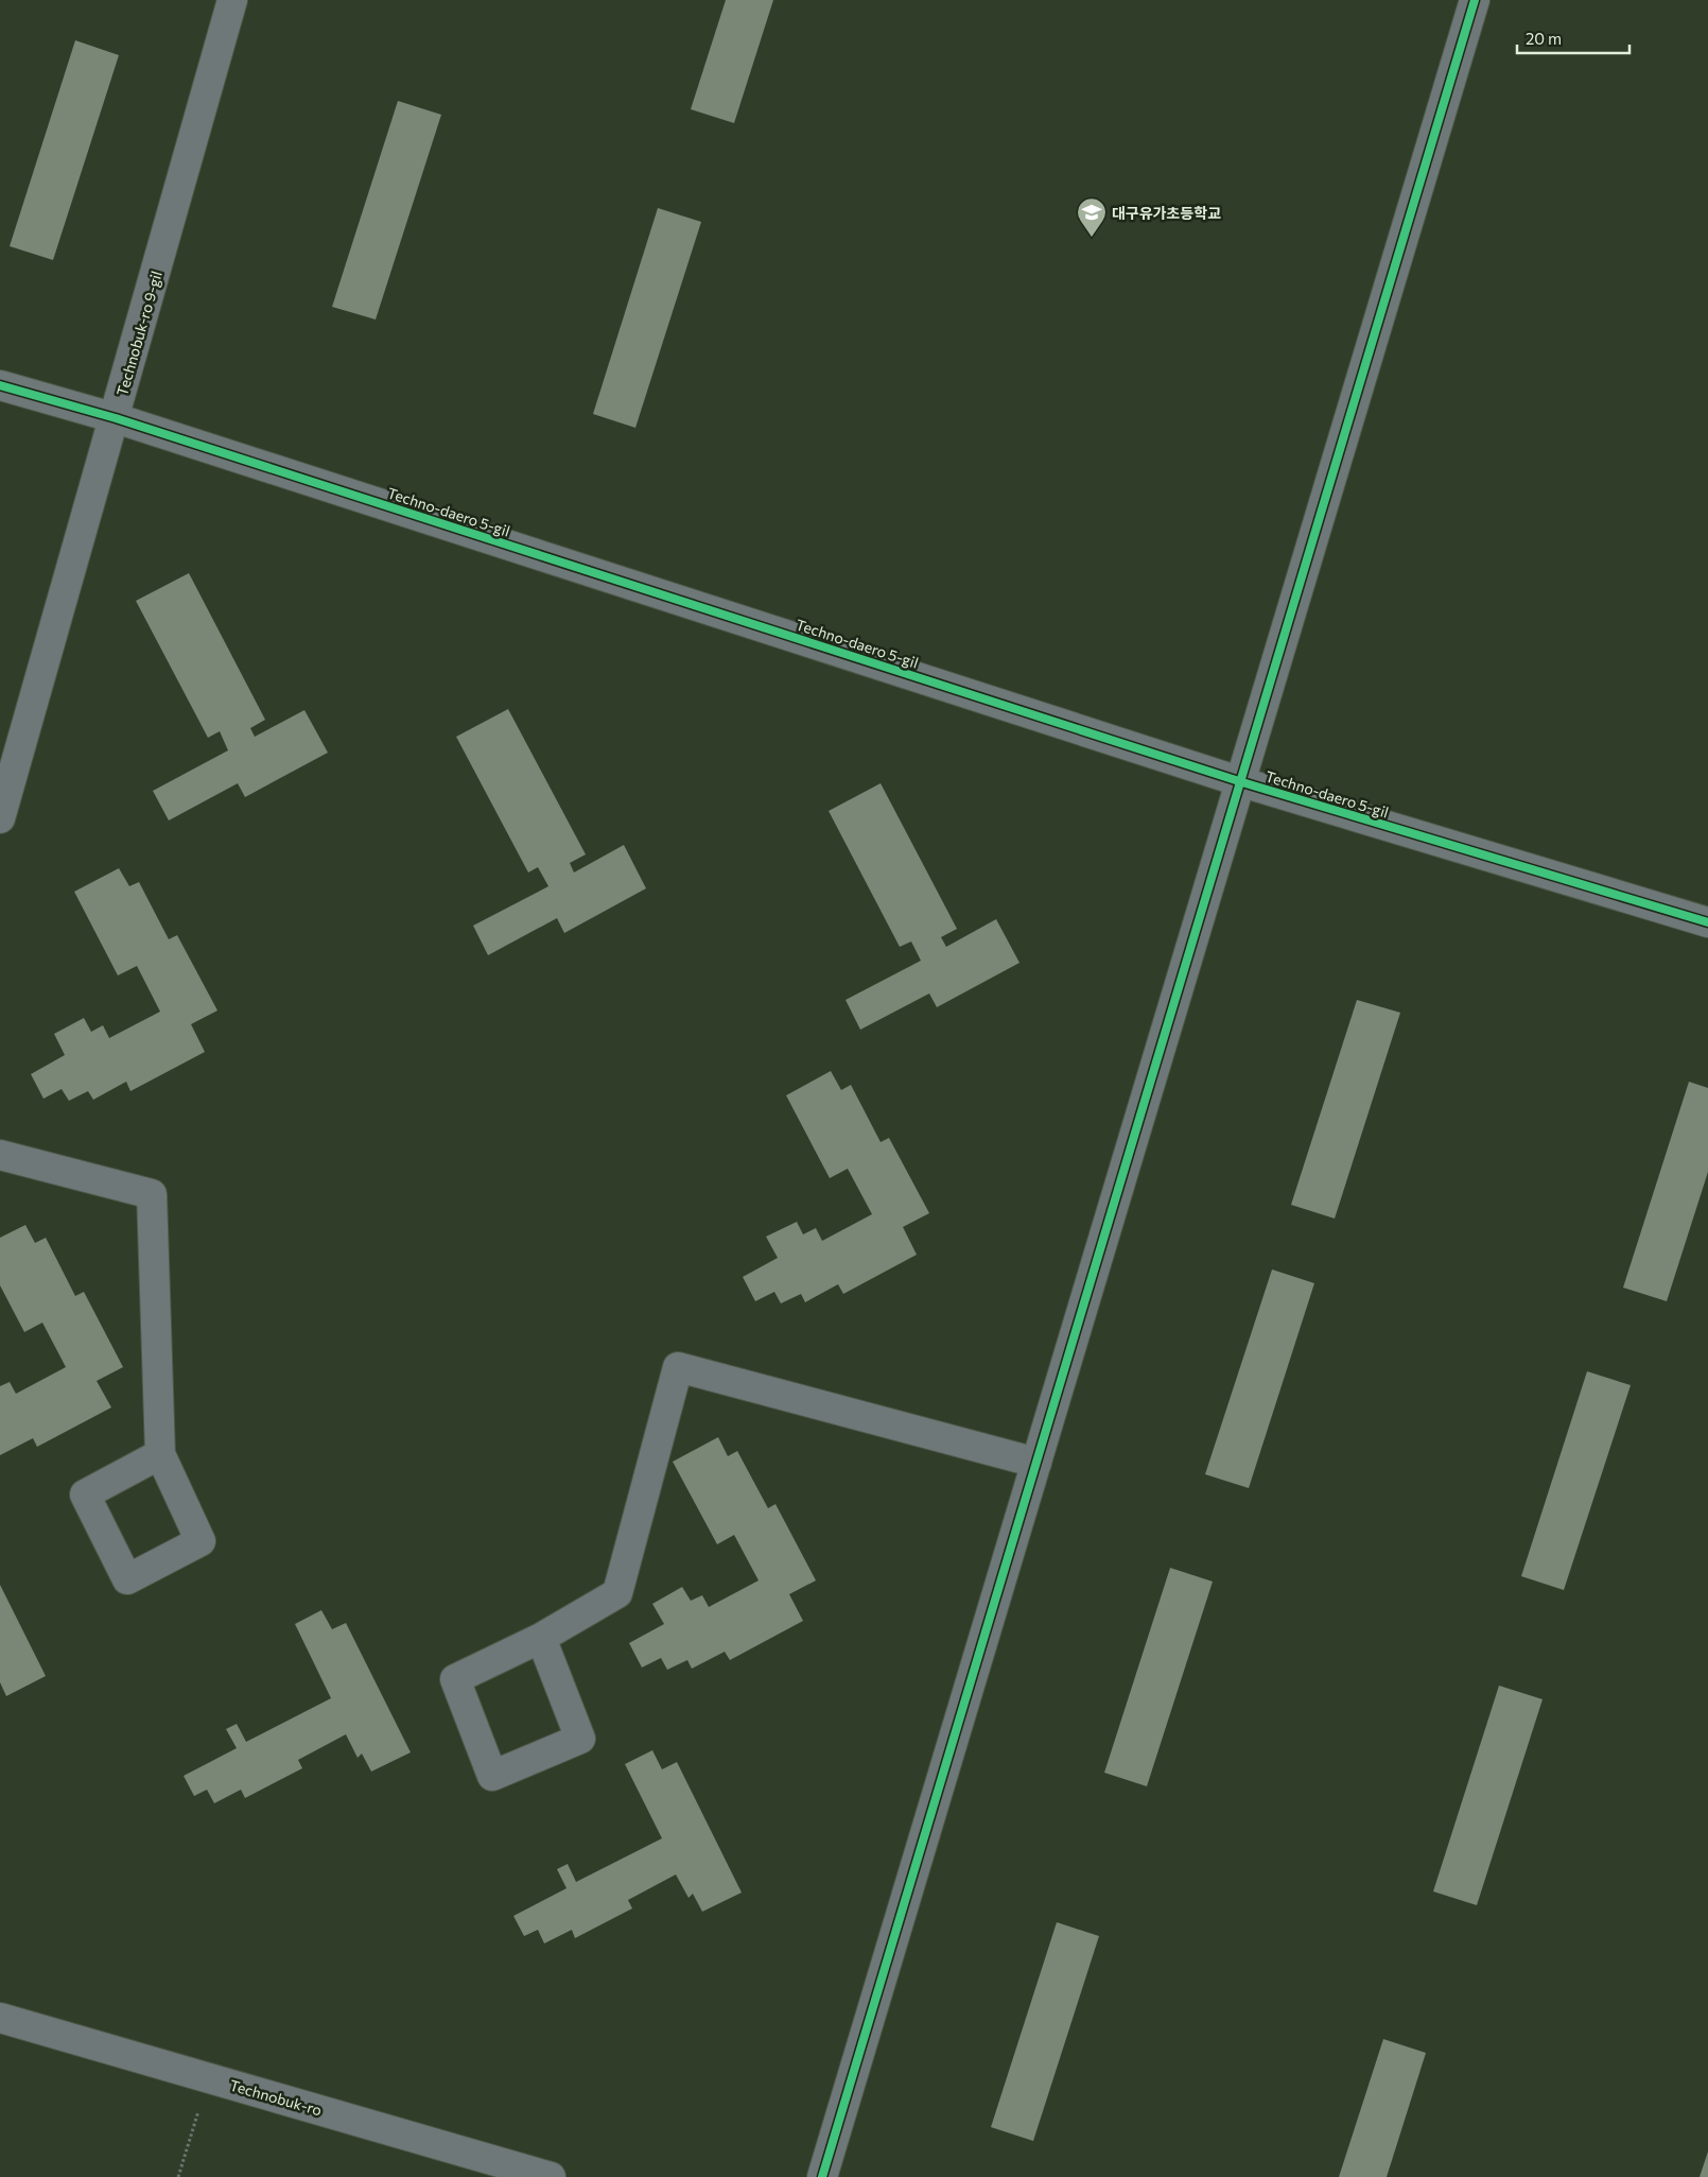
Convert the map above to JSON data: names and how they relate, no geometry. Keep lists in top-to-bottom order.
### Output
{
  "streets": {
    "street": ["Technobuk-ro 9-gil", "Techno-daero 5-gil", "Technobuk-ro"]
  },
  "crossings": [
    ["Technobuk-ro 9-gil", "Techno-daero 5-gil"]
  ],
  "places": {
    "school or university": ["대구유가초등학교"]
  },
  "scale_bar": "20 m"
}
